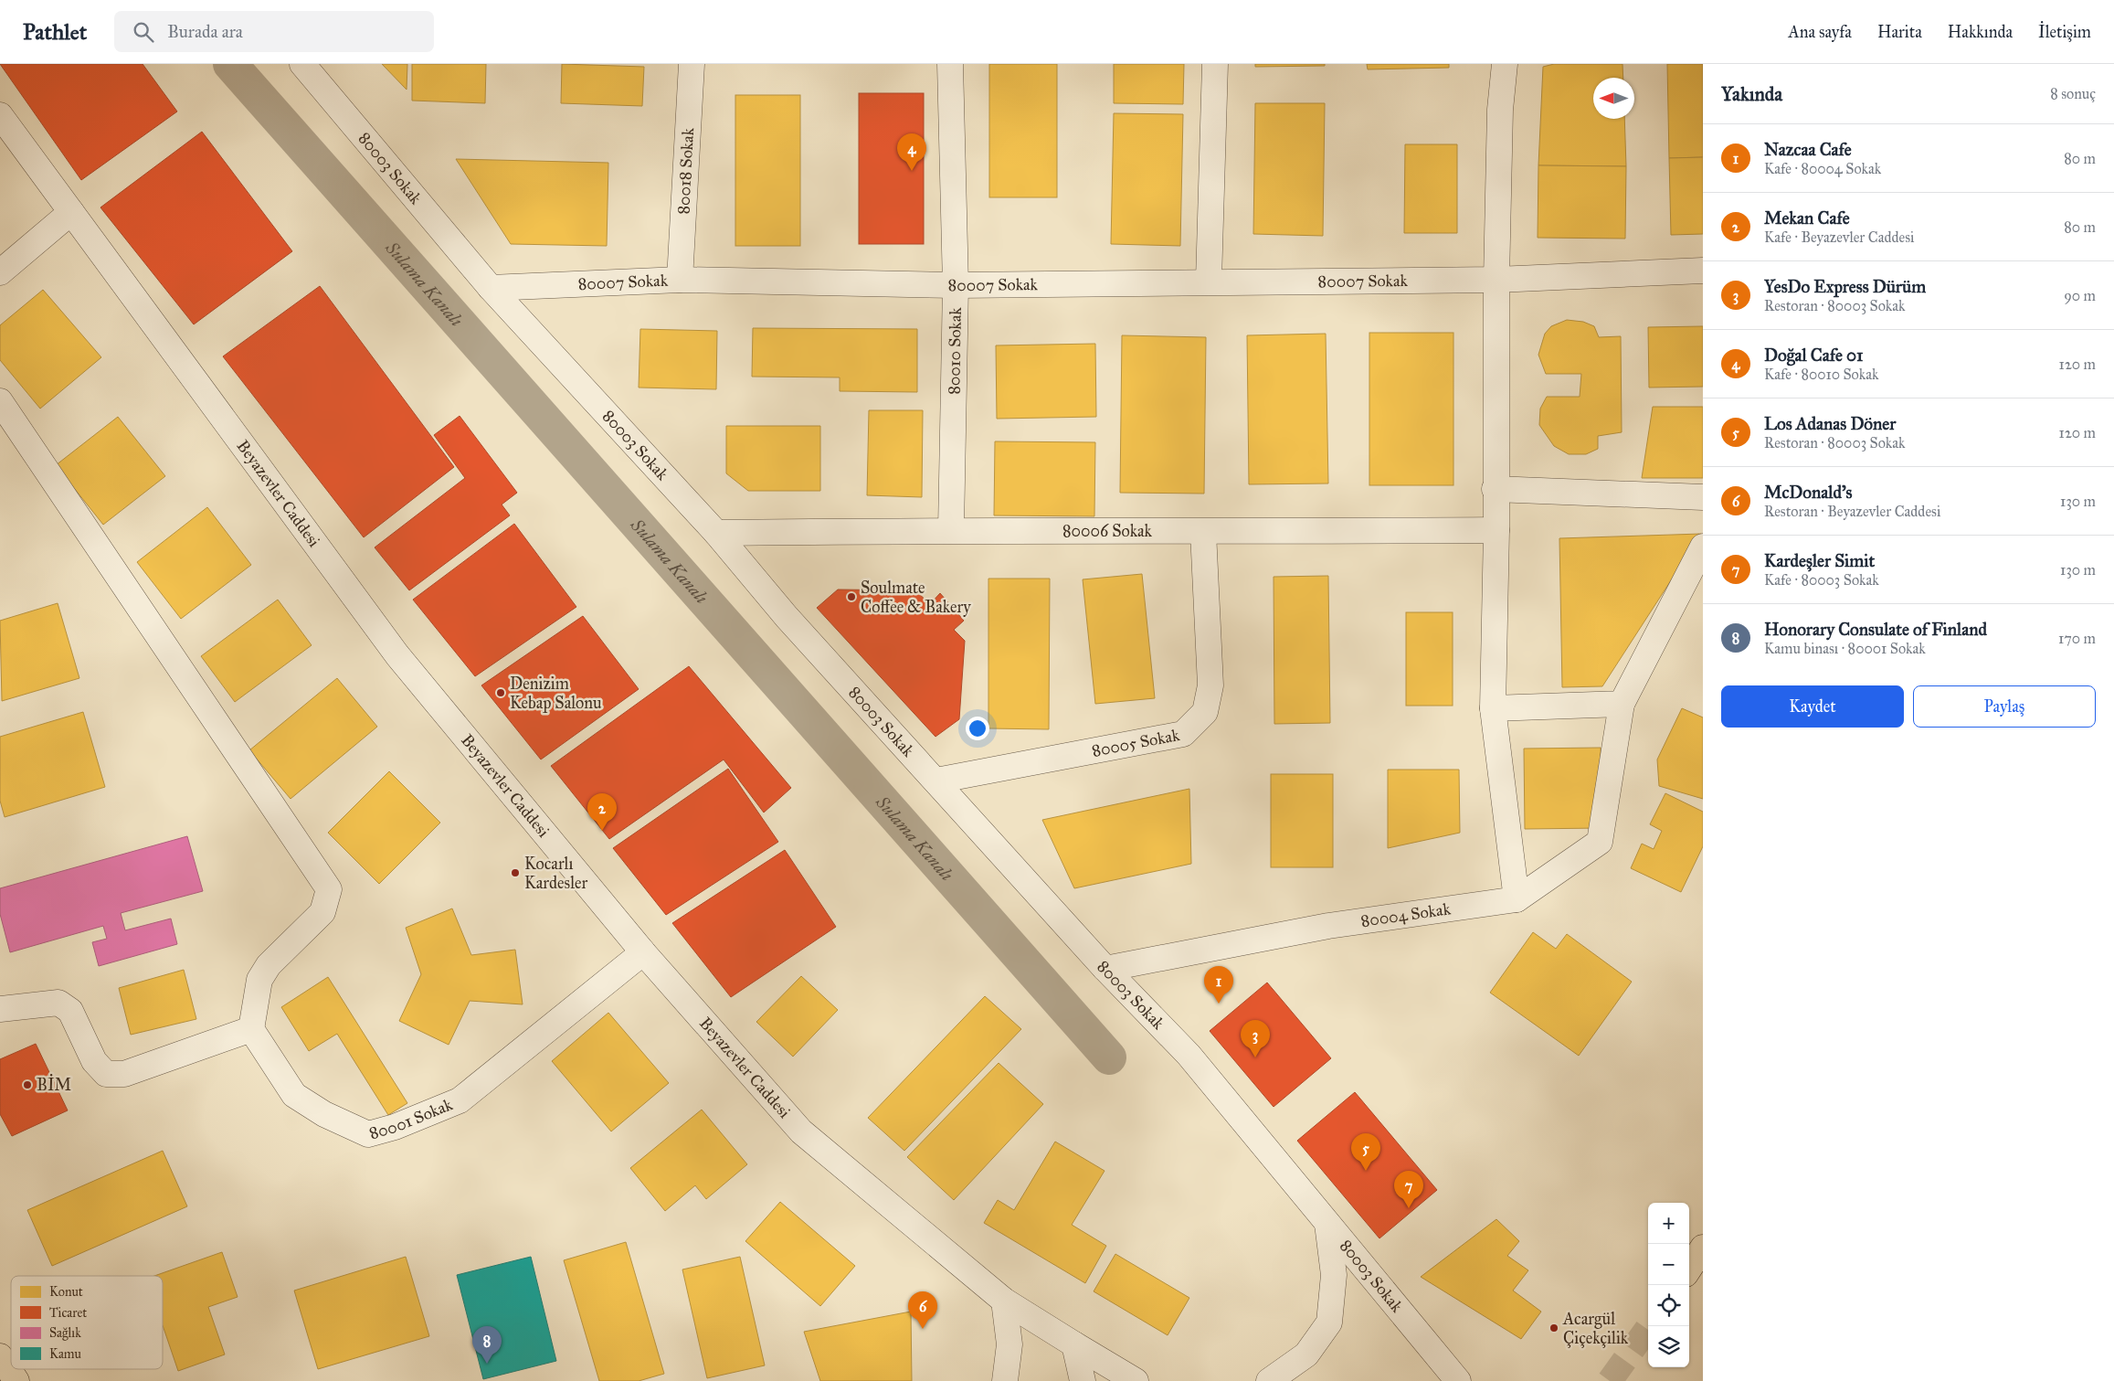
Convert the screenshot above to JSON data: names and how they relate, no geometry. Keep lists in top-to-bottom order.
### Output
{
  "streets": {
    "street": [
      "80003 Sokak",
      "80018 Sokak",
      "80007 Sokak",
      "80010 Sokak",
      "Beyazevler Caddesi",
      "80006 Sokak",
      "80005 Sokak",
      "80004 Sokak",
      "80001 Sokak"
    ]
  },
  "crossings": [
    ["80003 Sokak", "80007 Sokak"],
    ["80003 Sokak", "80006 Sokak"],
    ["80003 Sokak", "80005 Sokak"],
    ["80003 Sokak", "80004 Sokak"],
    ["80018 Sokak", "80007 Sokak"],
    ["80007 Sokak", "80010 Sokak"],
    ["80010 Sokak", "80006 Sokak"],
    ["Beyazevler Caddesi", "80001 Sokak"],
    ["80006 Sokak", "80005 Sokak"]
  ],
  "water": ["Sulama Kanalı"],
  "places": [
    "Soulmate Coffee & Bakery",
    "Denizim Kebap Salonu",
    "Kocarlı Kardesler",
    "BİM",
    "Acargül Çiçekçilik"
  ],
  "legend": [
    "Konut",
    "Ticaret",
    "Sağlık",
    "Kamu"
  ],
  "north": "left",
  "page": {
    "header": "Pathlet",
    "search": "Burada ara",
    "nav": [
      "Ana sayfa",
      "Harita",
      "Hakkında",
      "İletişim"
    ],
    "heading": ["Yakında", "8 sonuç"],
    "list": [
      {
        "mark": "1",
        "name": "Nazcaa Cafe",
        "note": "Kafe · 80004 Sokak",
        "value": "80 m"
      },
      {
        "mark": "2",
        "name": "Mekan Cafe",
        "note": "Kafe · Beyazevler Caddesi",
        "value": "80 m"
      },
      {
        "mark": "3",
        "name": "YesDo Express Dürüm",
        "note": "Restoran · 80003 Sokak",
        "value": "90 m"
      },
      {
        "mark": "4",
        "name": "Doğal Cafe 01",
        "note": "Kafe · 80010 Sokak",
        "value": "120 m"
      },
      {
        "mark": "5",
        "name": "Los Adanas Döner",
        "note": "Restoran · 80003 Sokak",
        "value": "120 m"
      },
      {
        "mark": "6",
        "name": "McDonald's",
        "note": "Restoran · Beyazevler Caddesi",
        "value": "130 m"
      },
      {
        "mark": "7",
        "name": "Kardeşler Simit",
        "note": "Kafe · 80003 Sokak",
        "value": "130 m"
      },
      {
        "mark": "8",
        "name": "Honorary Consulate of Finland",
        "note": "Kamu binası · 80001 Sokak",
        "value": "170 m"
      }
    ],
    "pins": [
      "4",
      "2",
      "1",
      "3",
      "5",
      "7",
      "6",
      "8"
    ],
    "buttons": ["Kaydet", "Paylaş"],
    "map_buttons": ["+", "−"]
  }
}
